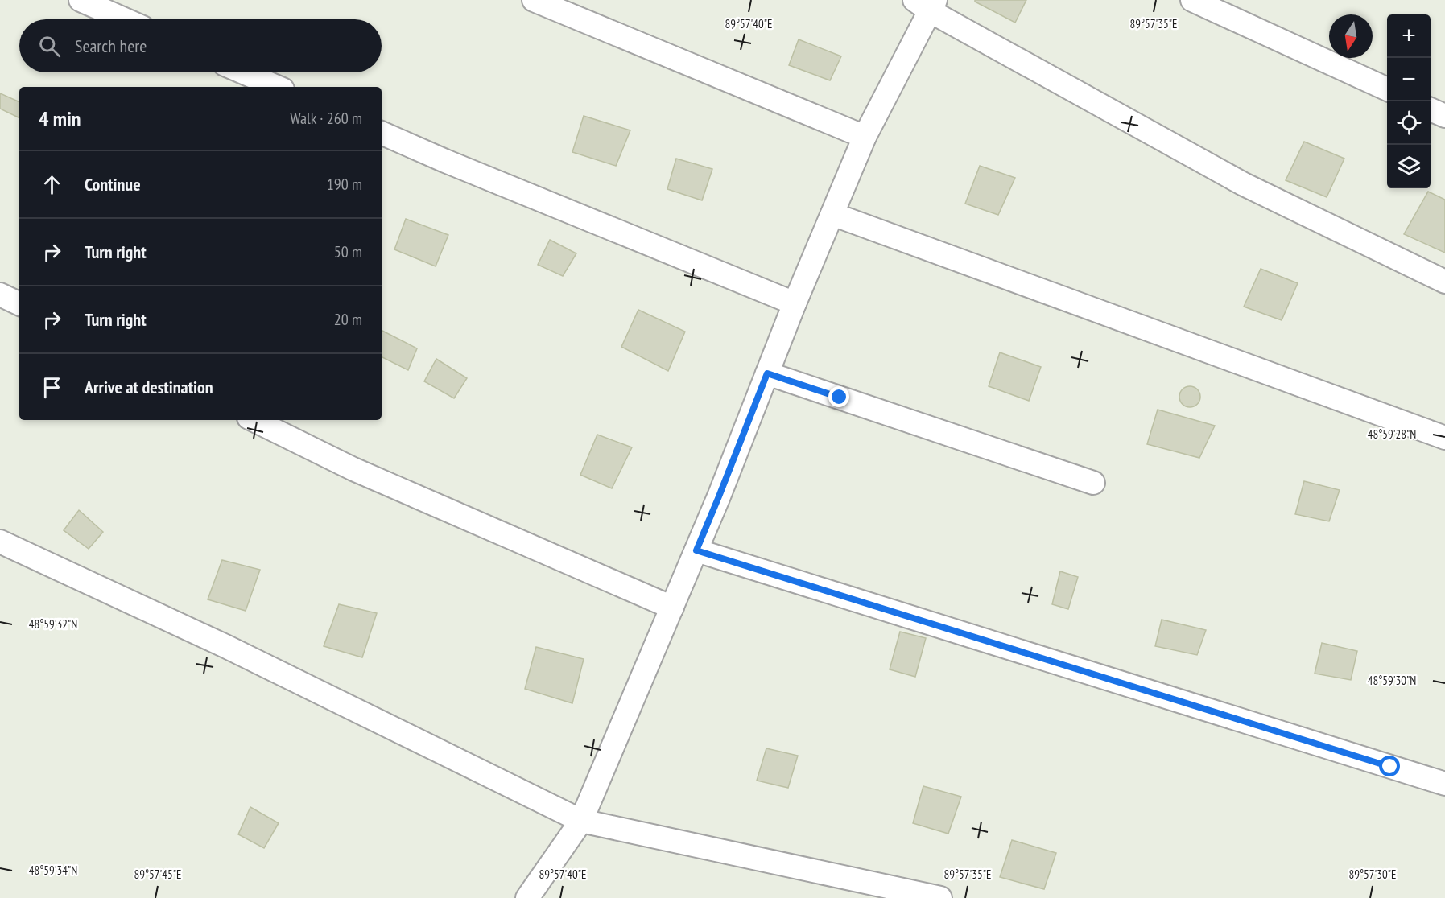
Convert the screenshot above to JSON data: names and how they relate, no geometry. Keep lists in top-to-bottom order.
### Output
{
  "north": "bottom",
  "page": {
    "map_buttons": ["+", "−"],
    "search": "Search here",
    "heading": ["4 min", "Walk · 260 m"],
    "list": [
      ["Continue", "190 m"],
      ["Turn right", "50 m"],
      ["Turn right", "20 m"],
      "Arrive at destination"
    ]
  },
  "coordinates": [
    "89°57'40\"E",
    "89°57'35\"E",
    "48°59'28\"N",
    "48°59'32\"N",
    "48°59'30\"N",
    "48°59'34\"N",
    "89°57'45\"E",
    "89°57'30\"E"
  ]
}
